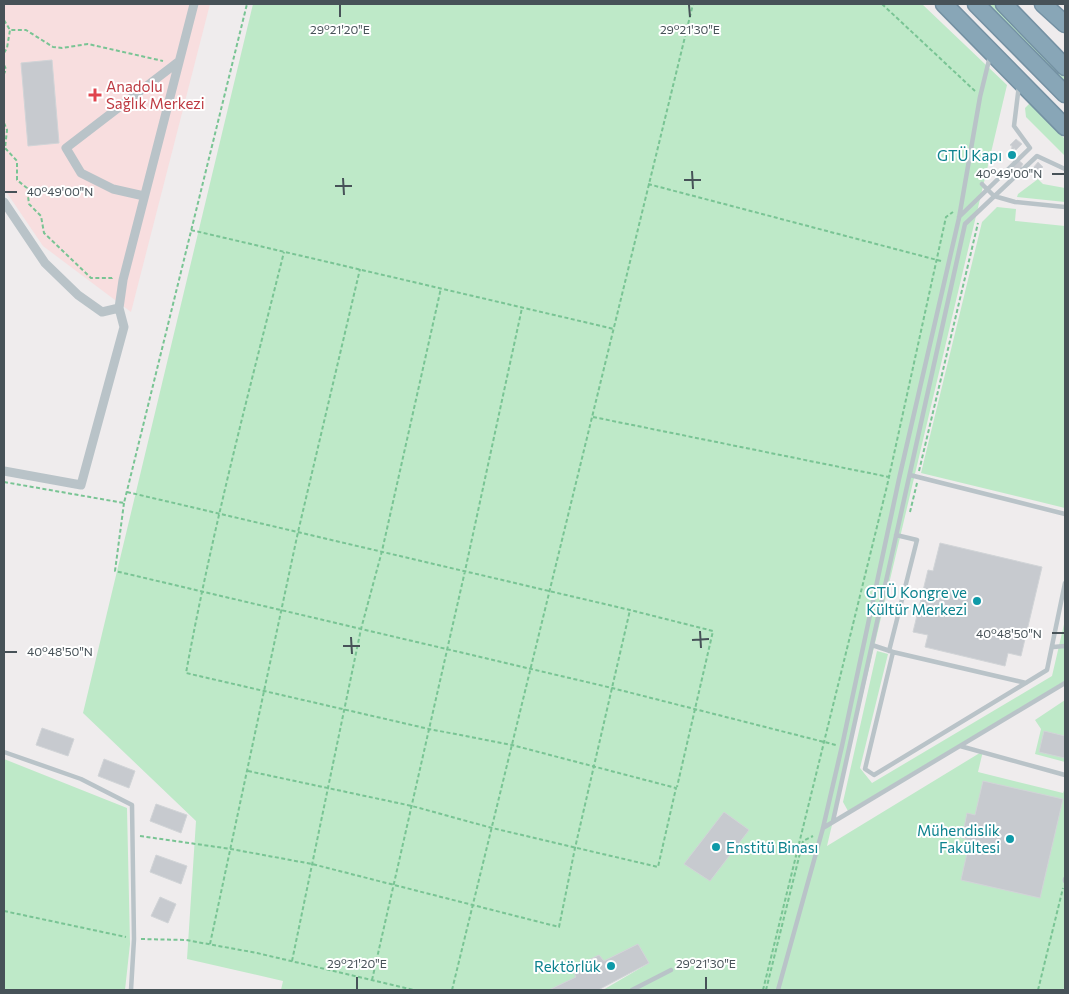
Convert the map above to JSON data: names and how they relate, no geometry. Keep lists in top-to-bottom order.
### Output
{
  "places": {
    "health": ["Anadolu Sağlık Merkezi"],
    "other": [
      "GTÜ Kapı",
      "GTÜ Kongre ve Kültür Merkezi",
      "Mühendislik Fakültesi",
      "Enstitü Binası",
      "Rektörlük"
    ]
  },
  "coordinates": [
    "29°21'20\"E",
    "29°21'30\"E",
    "40°49'00\"N",
    "40°48'50\"N"
  ]
}
